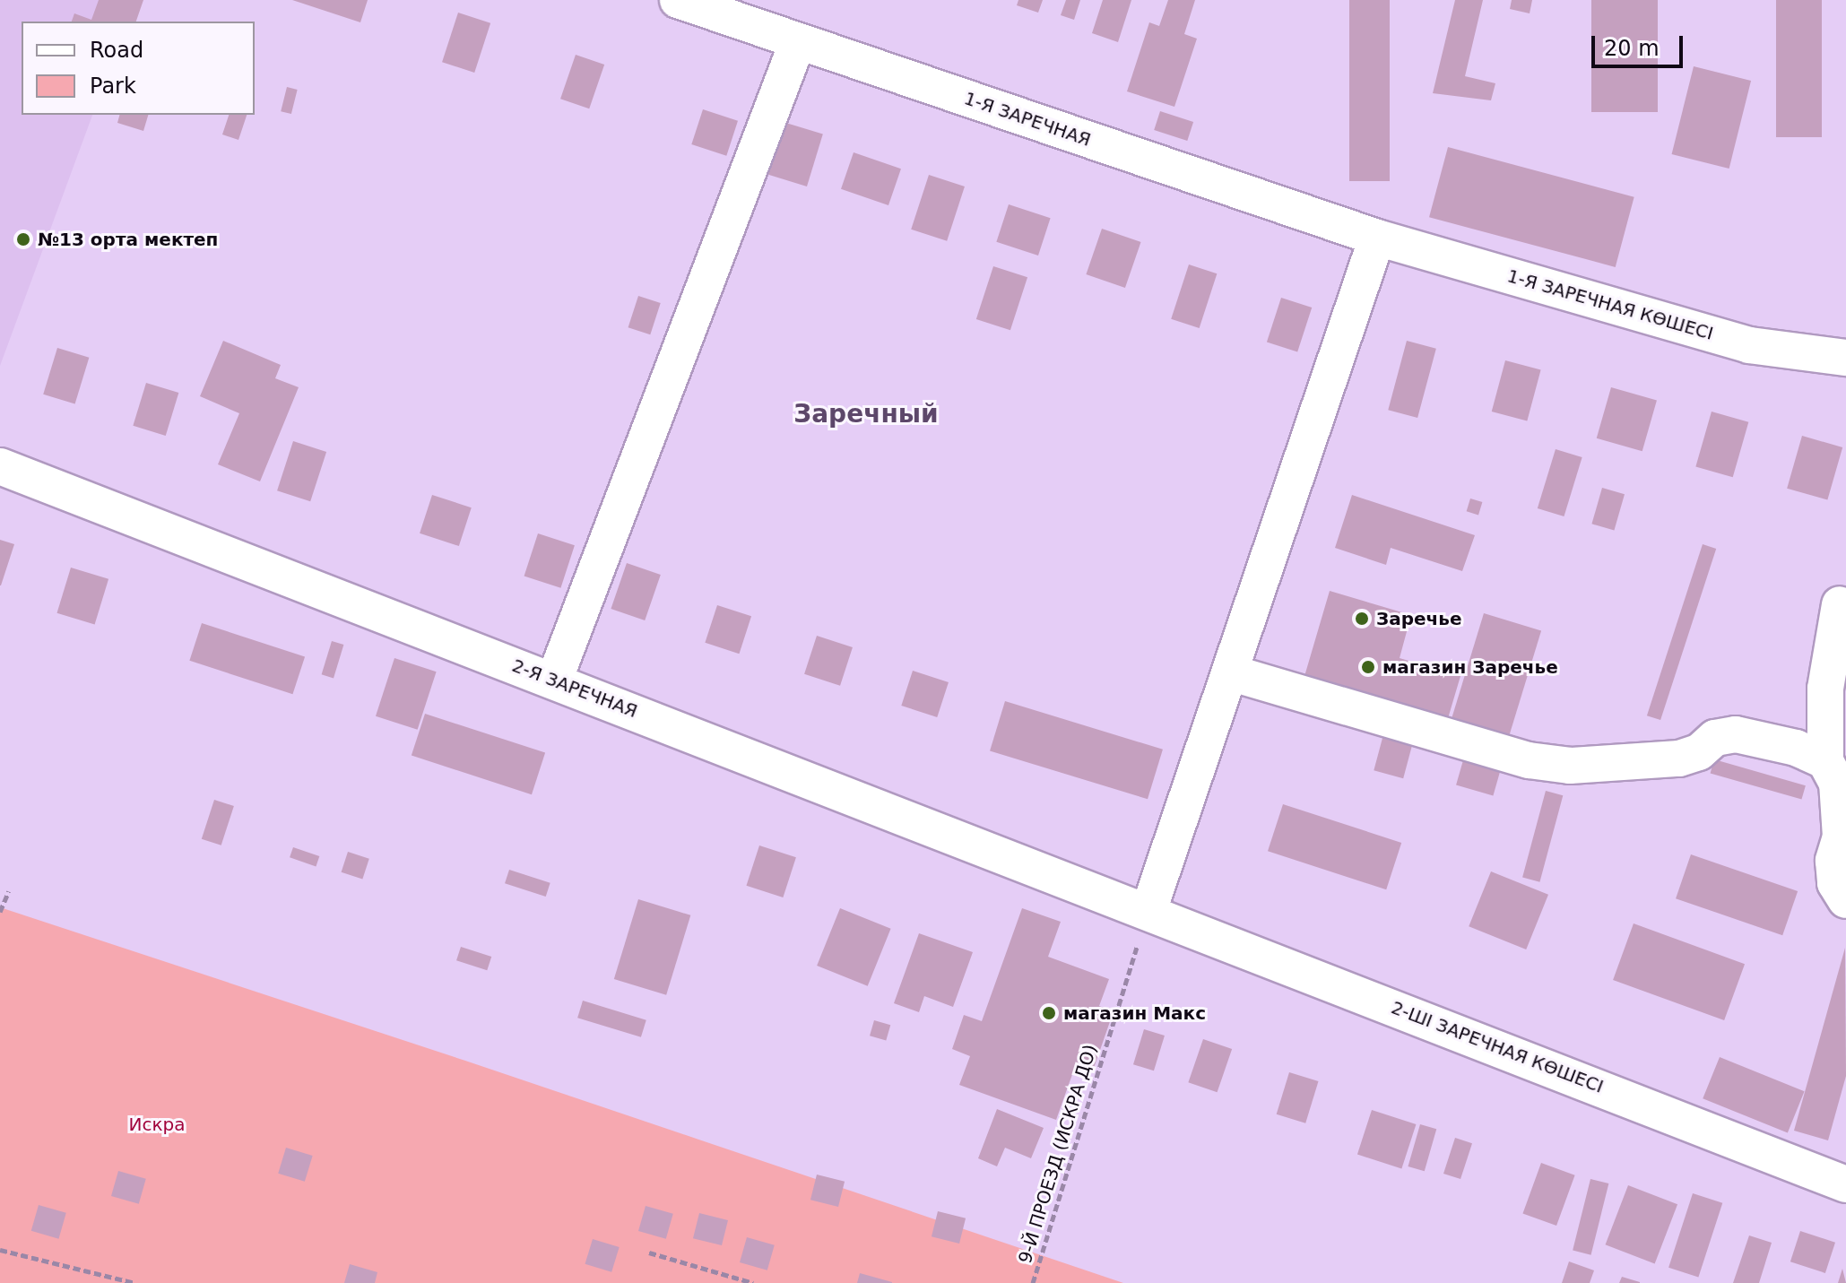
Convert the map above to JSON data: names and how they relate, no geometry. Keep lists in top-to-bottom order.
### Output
{
  "streets": {
    "street": [
      "1-Я ЗАРЕЧНАЯ",
      "1-Я ЗАРЕЧНАЯ КӨШЕСІ",
      "2-Я ЗАРЕЧНАЯ",
      "2-ШІ ЗАРЕЧНАЯ КӨШЕСІ"
    ],
    "path": ["9-Й ПРОЕЗД (ИСКРА ДО)"]
  },
  "crossings": [
    ["1-Я ЗАРЕЧНАЯ", "1-Я ЗАРЕЧНАЯ КӨШЕСІ"],
    ["2-Я ЗАРЕЧНАЯ", "2-ШІ ЗАРЕЧНАЯ КӨШЕСІ"],
    ["2-Я ЗАРЕЧНАЯ", "9-Й ПРОЕЗД (ИСКРА ДО)"],
    ["2-ШІ ЗАРЕЧНАЯ КӨШЕСІ", "9-Й ПРОЕЗД (ИСКРА ДО)"]
  ],
  "districts": ["Заречный"],
  "parks": ["Искра"],
  "places": [
    "№13 орта мектеп",
    "Заречье",
    "магазин Заречье",
    "магазин Макс"
  ],
  "legend": ["Road", "Park"],
  "scale_bar": "20 m"
}
